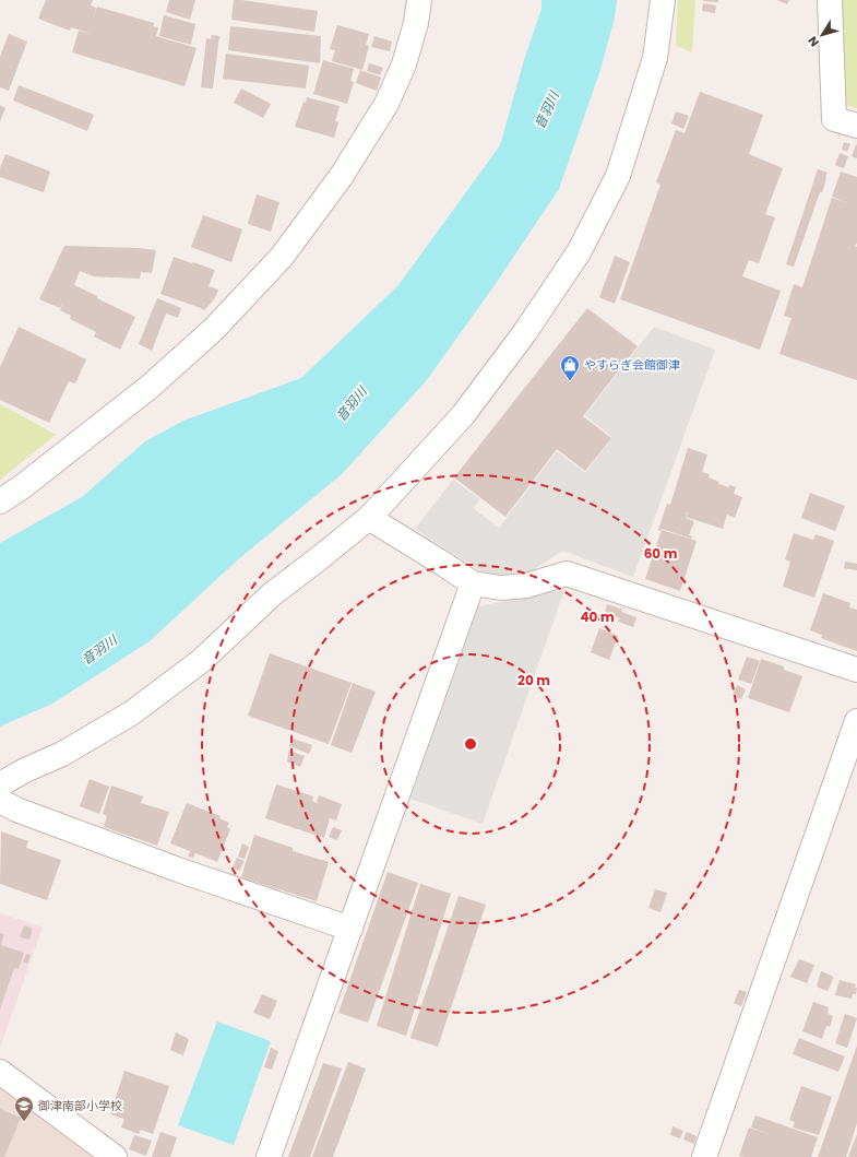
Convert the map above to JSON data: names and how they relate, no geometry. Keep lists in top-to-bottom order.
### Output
{
  "water": ["音羽川"],
  "places": {
    "shop": ["やすらぎ会館御津"],
    "school or university": ["御津南部小学校"]
  },
  "north": "bottom left",
  "rings": ["60 m", "40 m", "20 m"]
}
